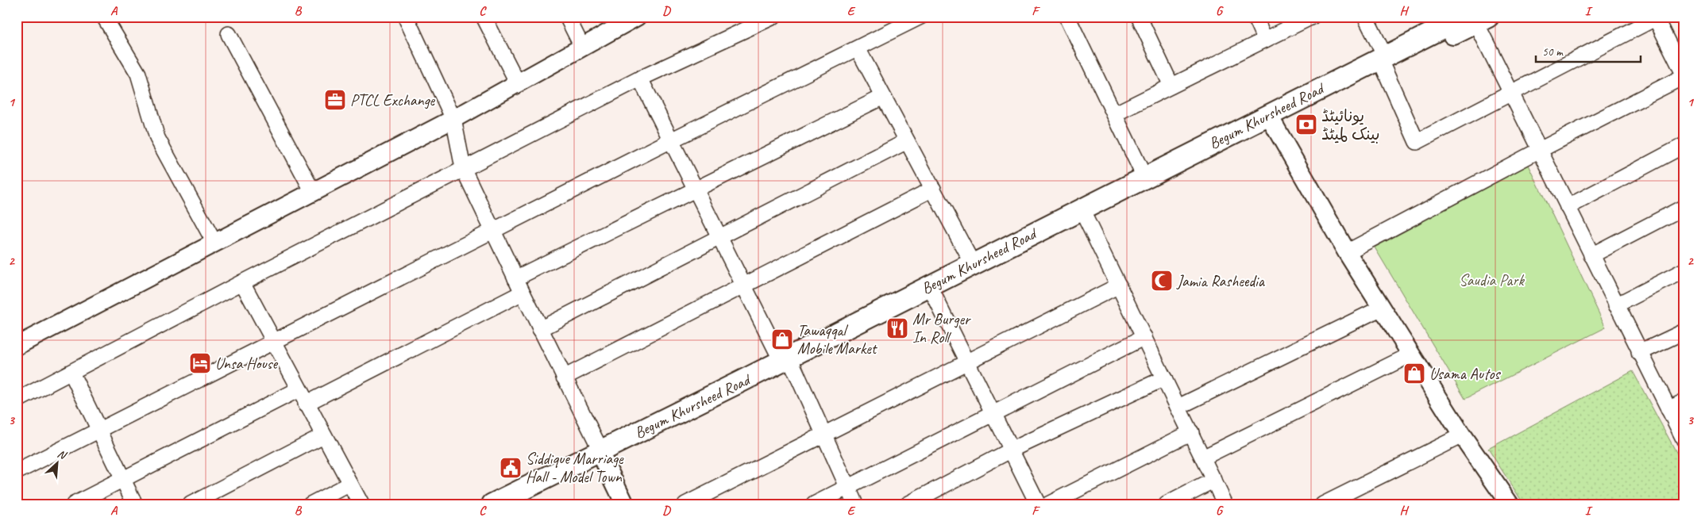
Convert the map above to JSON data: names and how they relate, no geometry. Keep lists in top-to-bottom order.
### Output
{
  "streets": {
    "main road": ["Begum Khursheed Road"]
  },
  "parks": ["Saudia Park"],
  "places": {
    "office": ["PTCL Exchange"],
    "bank": ["یونائیٹڈ بینک لمیٹڈ"],
    "mosque": ["Jamia Rasheedia"],
    "restaurant": ["Mr Burger In Roll"],
    "shop": ["Tawaqqal Mobile Market", "Usama Autos"],
    "hotel": ["Unsa House"],
    "public building": ["Siddique Marriage Hall - Model Town"]
  },
  "scale_bar": "50 m",
  "north": "top right",
  "grid": {
    "columns": [
      "A",
      "B",
      "C",
      "D",
      "E",
      "F",
      "G",
      "H",
      "I"
    ],
    "rows": ["1", "2", "3"]
  }
}
